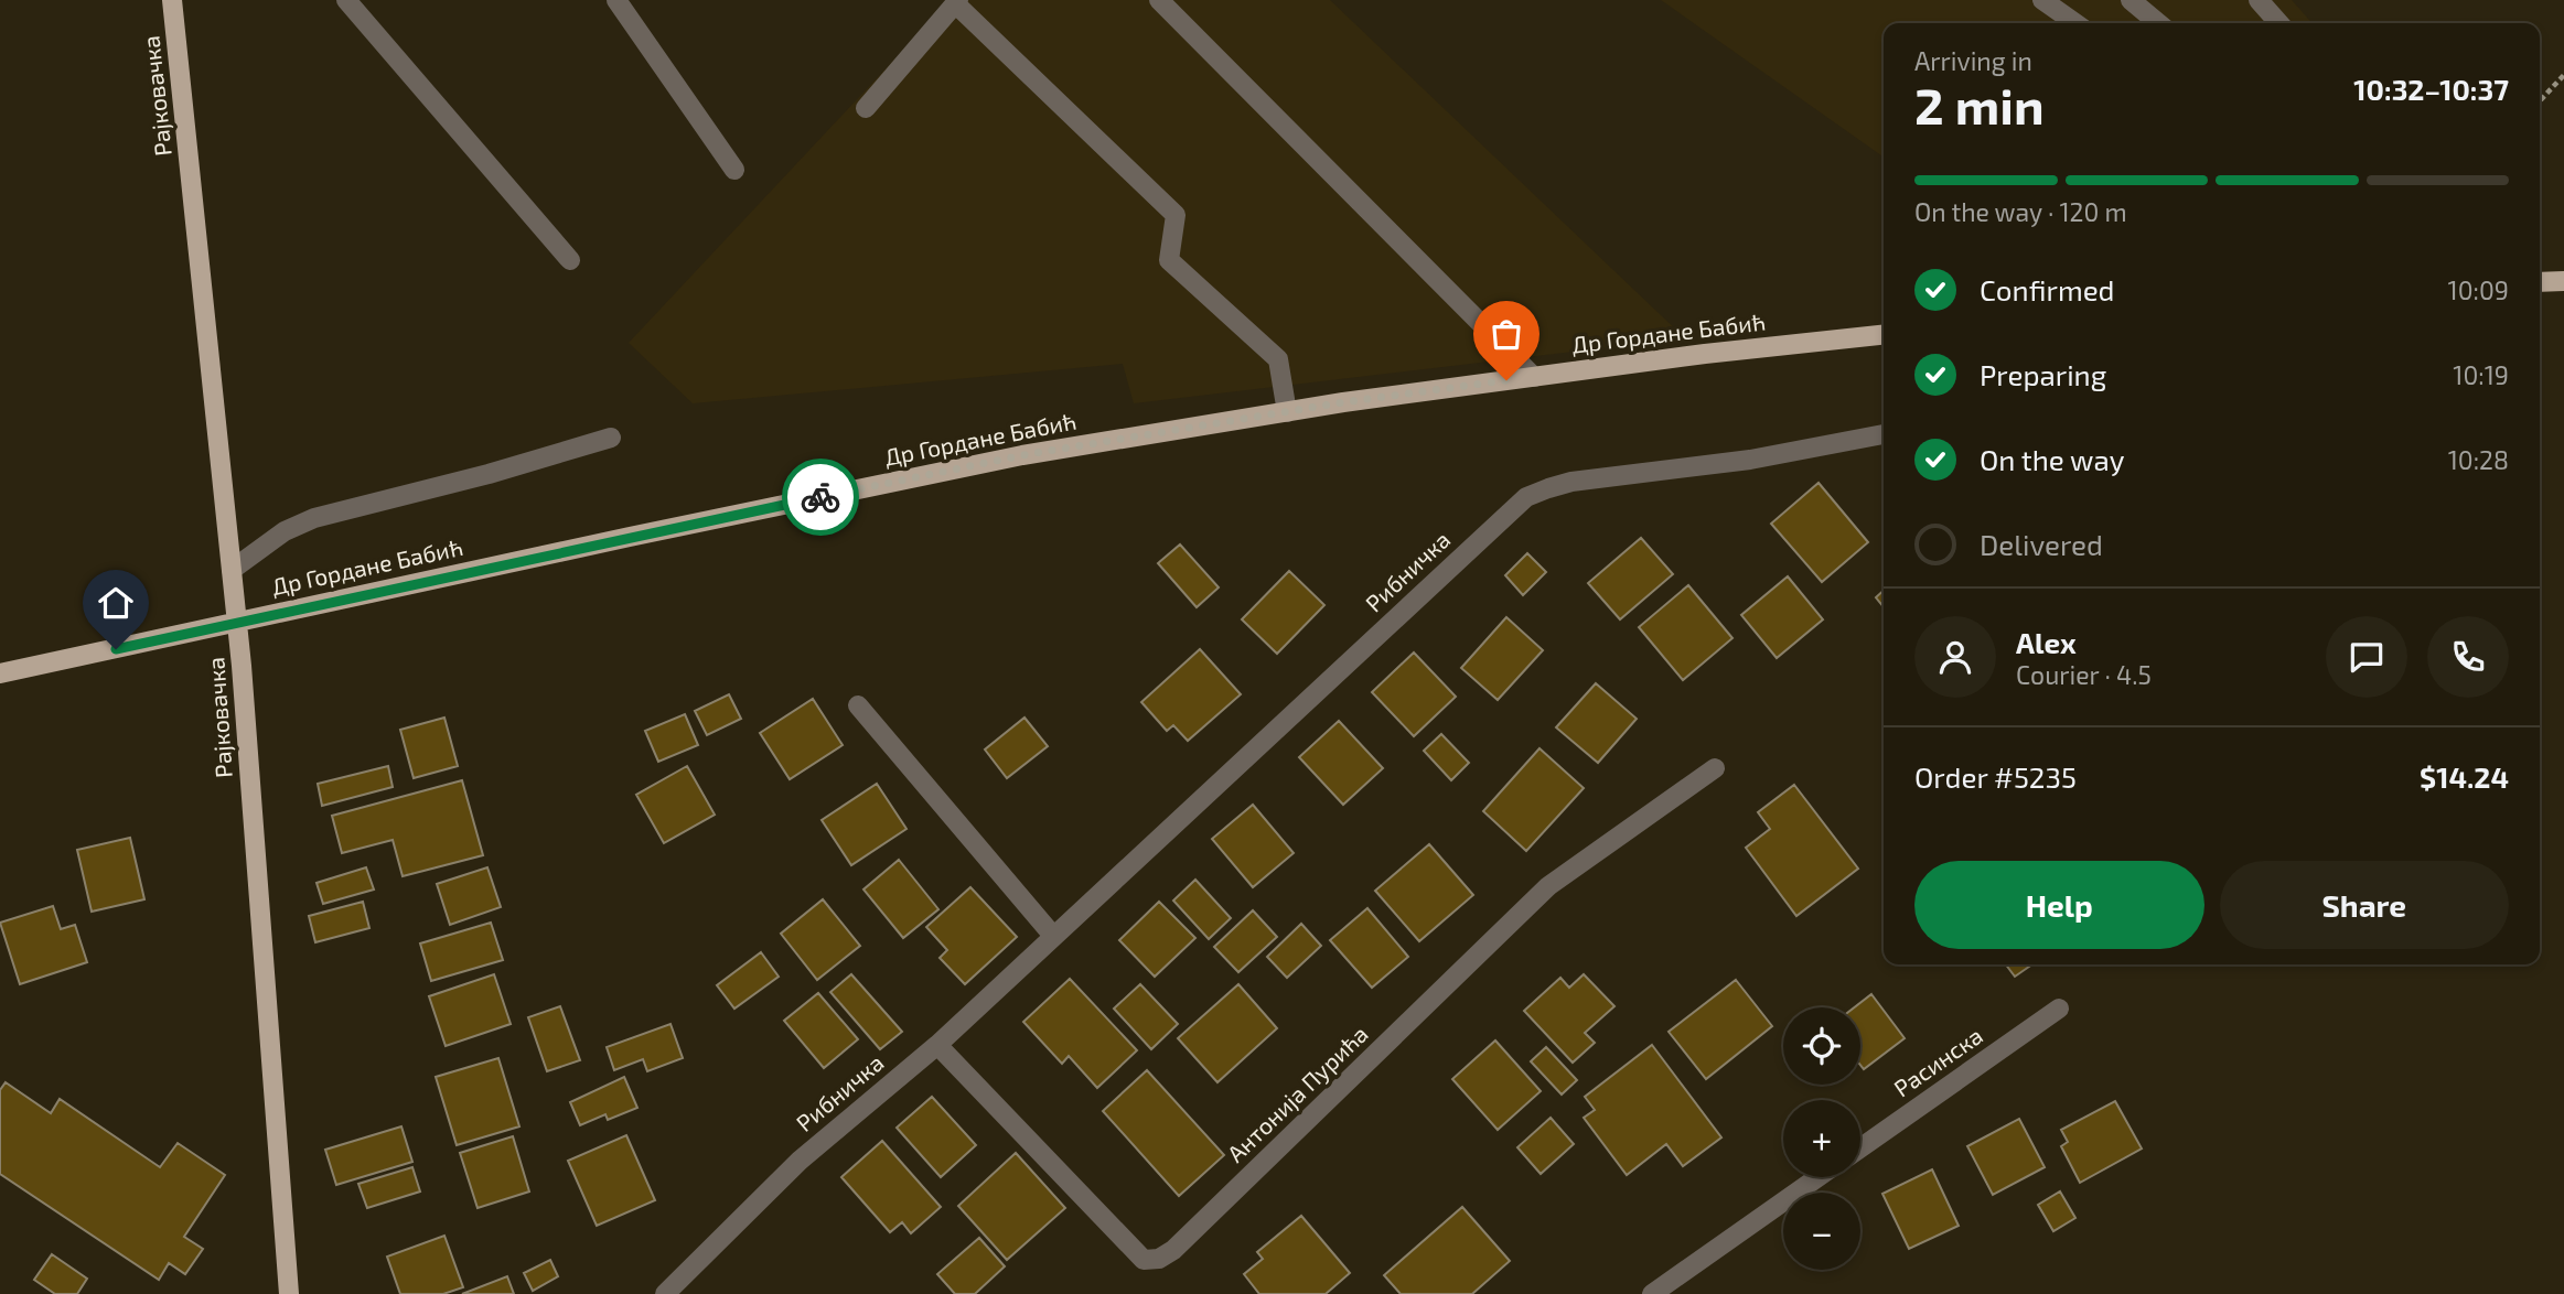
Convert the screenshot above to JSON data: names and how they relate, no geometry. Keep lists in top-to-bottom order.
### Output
{
  "streets": {
    "main road": ["Рајковачка", "Др Гордане Бабић"],
    "street": ["Рибничка", "Расинска", "Антонија Пурића"]
  },
  "crossings": [
    ["Рибничка", "Антонија Пурића"]
  ],
  "page": {
    "heading": ["2 min", "Arriving in", "10:32–10:37"],
    "panel": [
      "Alex",
      "Courier · 4.5",
      "Order #5235",
      "$14.24"
    ],
    "bar": "On the way · 120 m",
    "list": [
      ["Confirmed", "10:09"],
      ["Preparing", "10:19"],
      ["On the way", "10:28"],
      "Delivered"
    ],
    "buttons": ["Help", "Share"],
    "map_buttons": ["+", "−"]
  }
}
